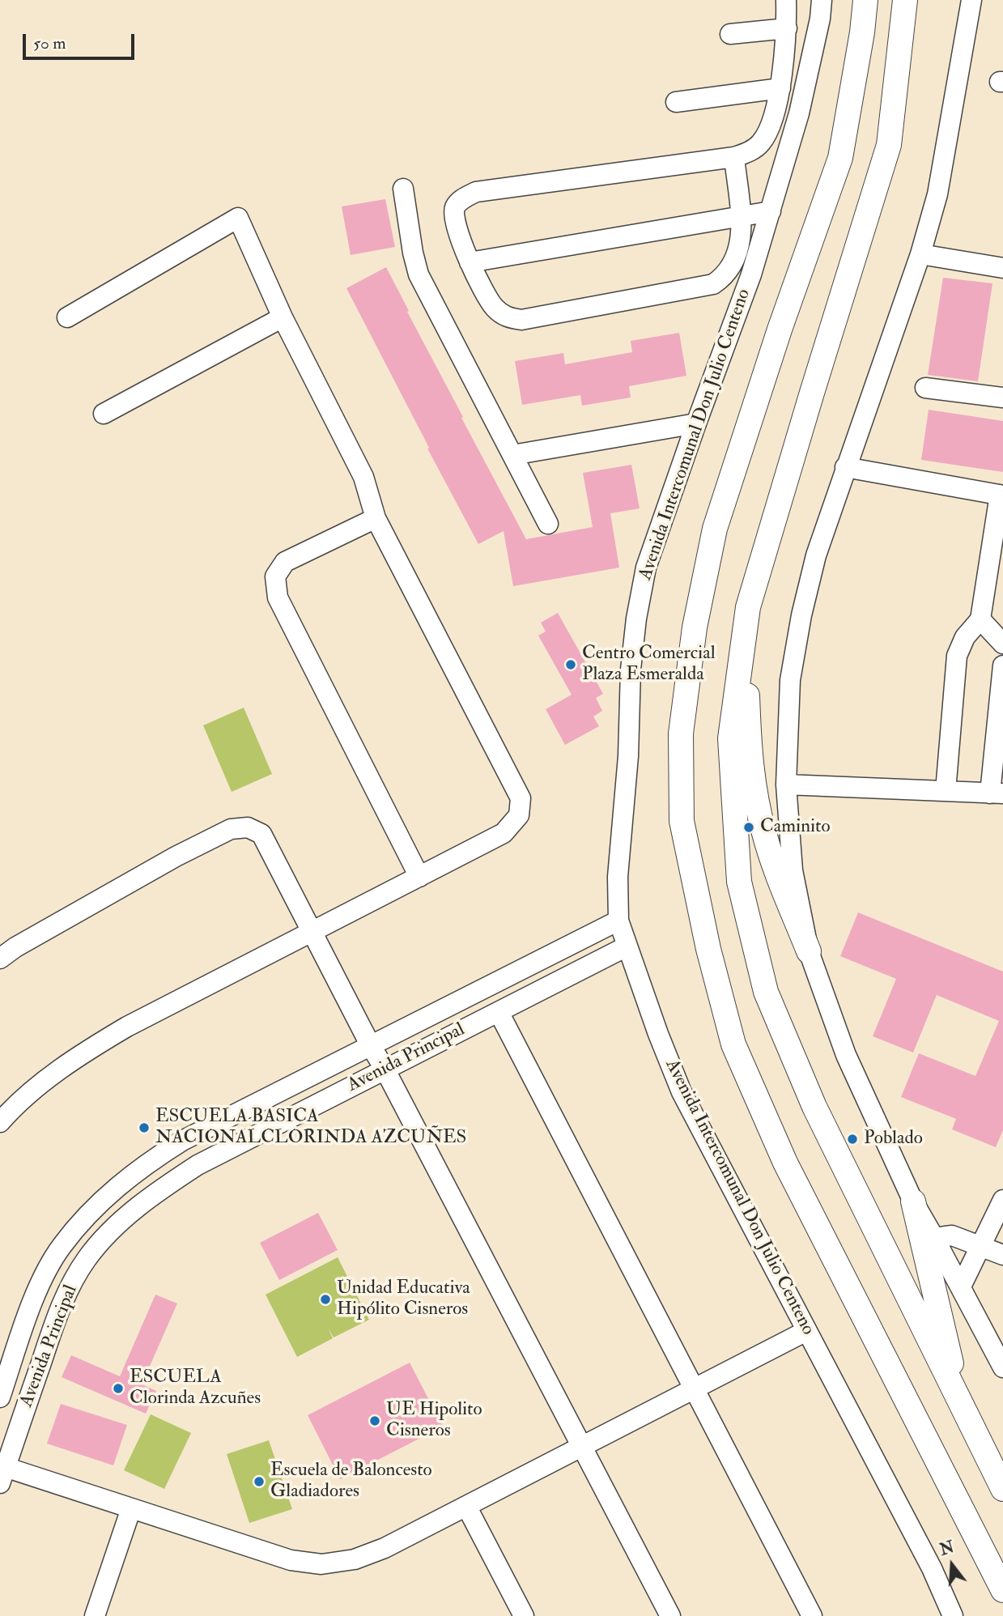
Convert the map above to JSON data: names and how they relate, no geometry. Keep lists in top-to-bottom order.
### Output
{
  "streets": {
    "street": ["Avenida Intercomunal Don Julio Centeno", "Avenida Principal"]
  },
  "crossings": [
    ["Avenida Intercomunal Don Julio Centeno", "Avenida Principal"]
  ],
  "places": [
    "Centro Comercial Plaza Esmeralda",
    "Caminito",
    "ESCUELA BASICA NACIONALCLORINDA AZCUÑES",
    "Poblado",
    "Unidad Educativa Hipólito Cisneros",
    "ESCUELA Clorinda Azcuñes",
    "UE Hipolito Cisneros",
    "Escuela de Baloncesto Gladiadores"
  ],
  "scale_bar": "50 m",
  "north": "top"
}
